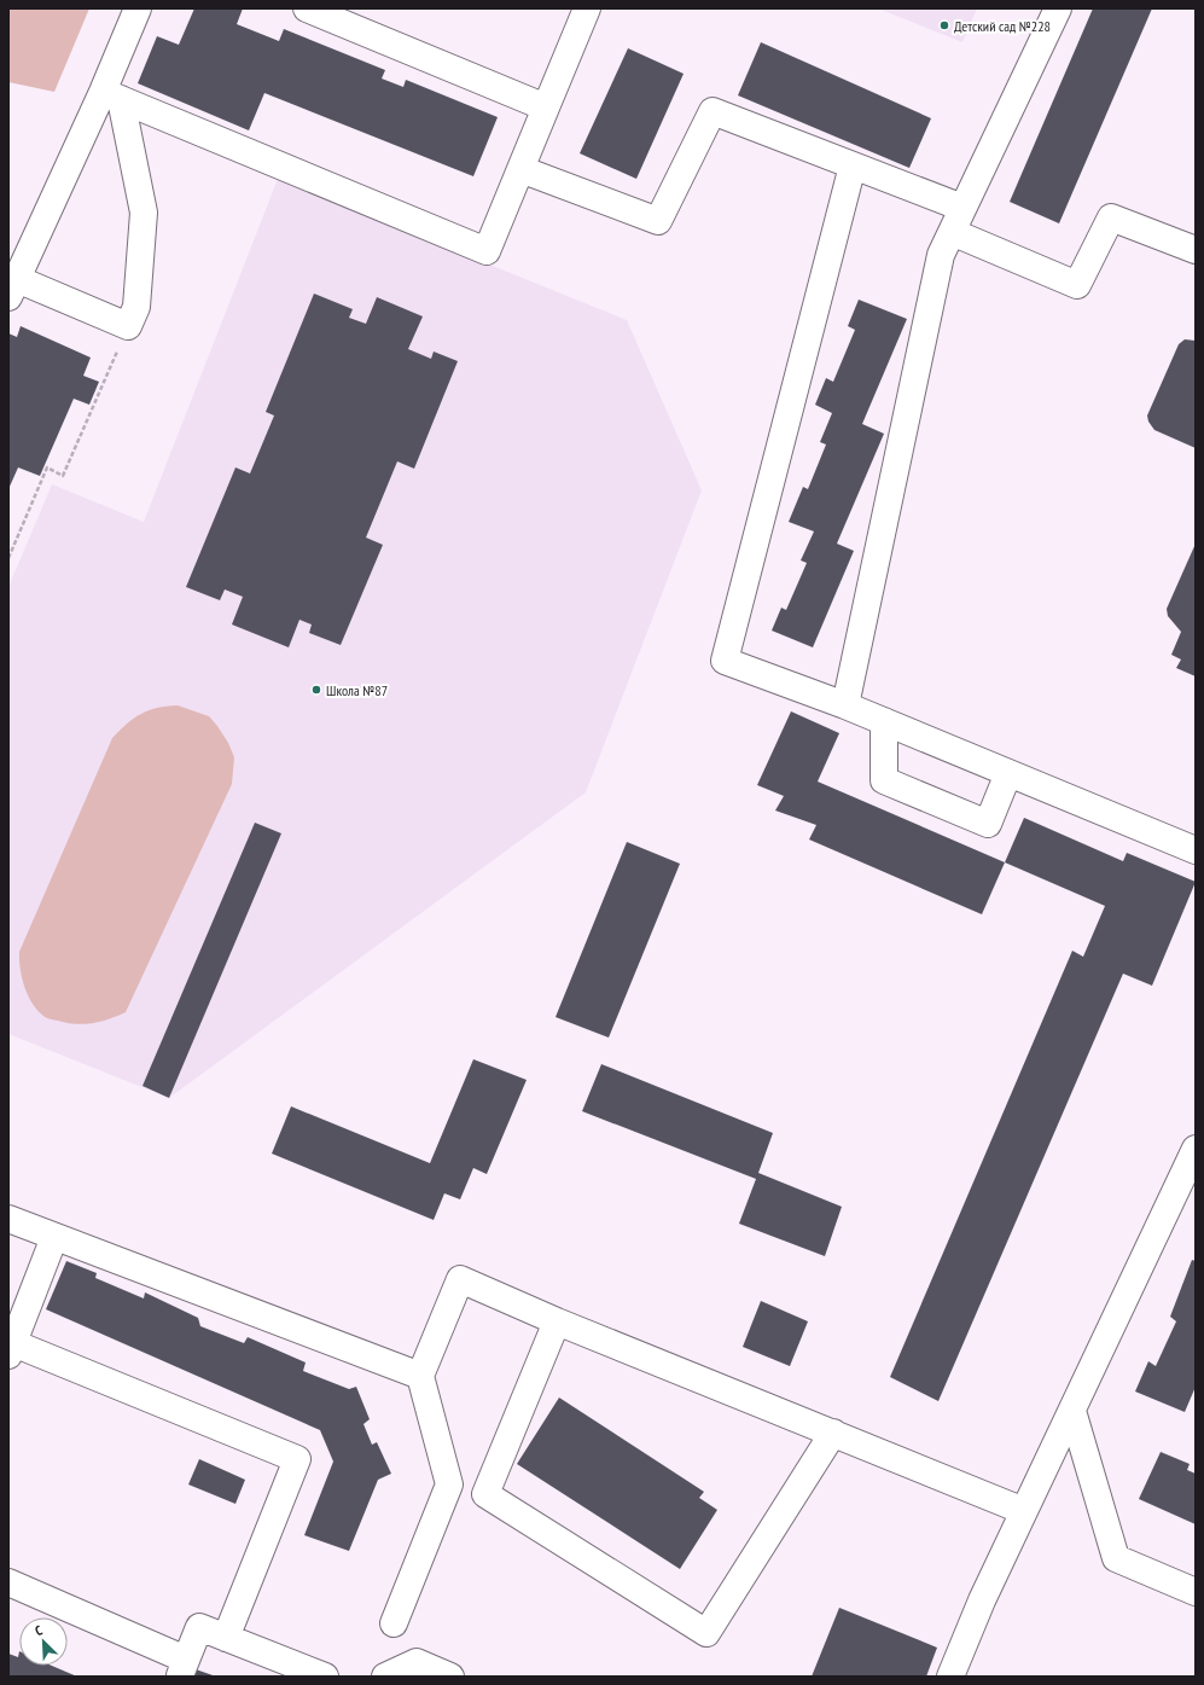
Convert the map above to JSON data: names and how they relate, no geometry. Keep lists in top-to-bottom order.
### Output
{
  "places": ["Детский сад №228", "Школа №87"],
  "north": "top left"
}
